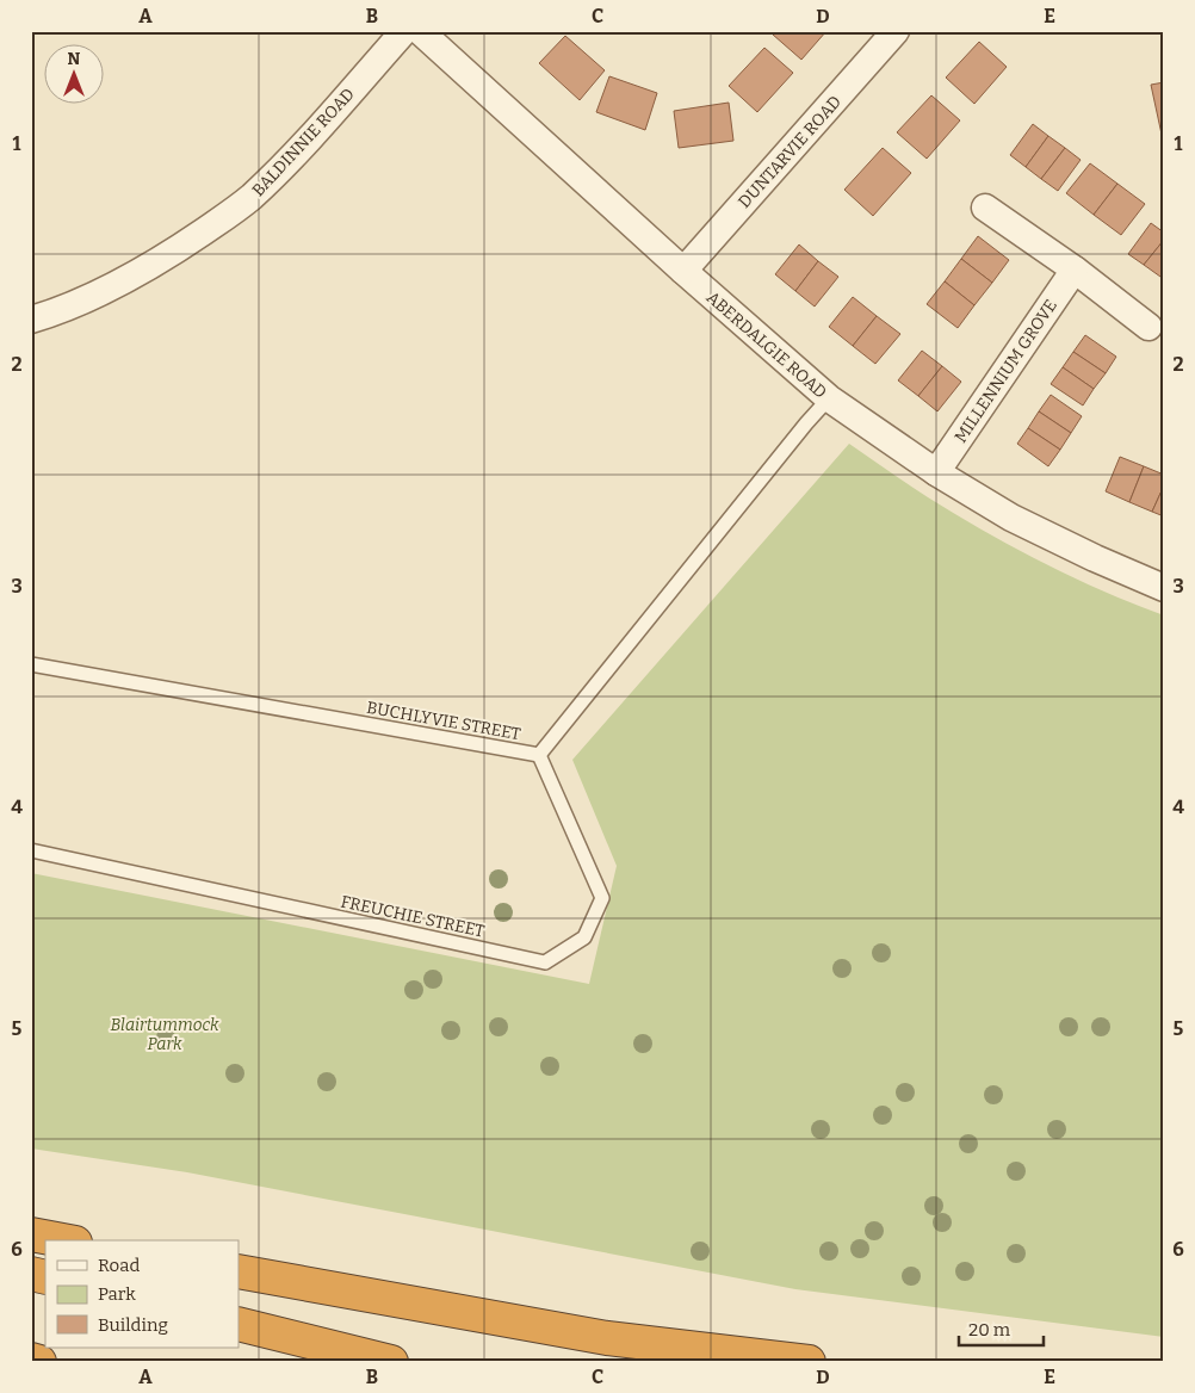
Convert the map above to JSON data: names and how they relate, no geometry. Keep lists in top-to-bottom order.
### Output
{
  "streets": {
    "street": [
      "BALDINNIE ROAD",
      "DUNTARVIE ROAD",
      "ABERDALGIE ROAD",
      "MILLENNIUM GROVE"
    ],
    "lane": ["BUCHLYVIE STREET", "FREUCHIE STREET"]
  },
  "crossings": [
    ["DUNTARVIE ROAD", "ABERDALGIE ROAD"],
    ["ABERDALGIE ROAD", "MILLENNIUM GROVE"],
    ["ABERDALGIE ROAD", "BUCHLYVIE STREET"],
    ["BUCHLYVIE STREET", "FREUCHIE STREET"]
  ],
  "parks": ["Blairtummock Park"],
  "legend": ["Road", "Park", "Building"],
  "scale_bar": "20 m",
  "north": "top",
  "grid": {
    "columns": [
      "A",
      "B",
      "C",
      "D",
      "E"
    ],
    "rows": [
      "1",
      "2",
      "3",
      "4",
      "5",
      "6"
    ]
  }
}
